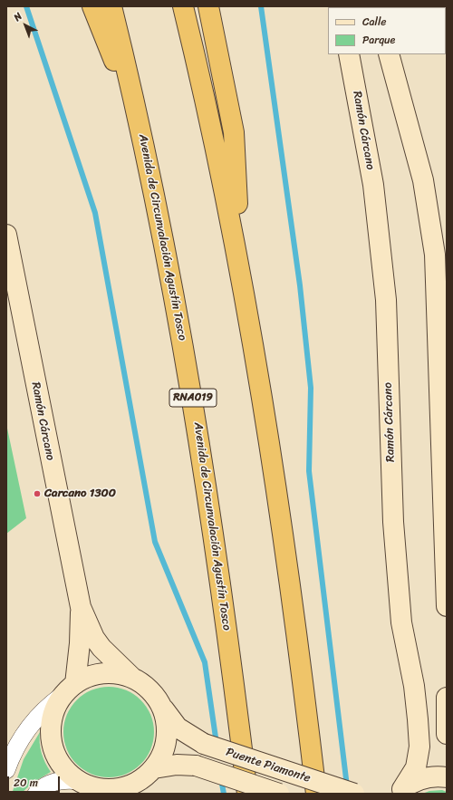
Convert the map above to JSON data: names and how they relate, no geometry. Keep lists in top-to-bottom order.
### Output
{
  "streets": {
    "highway": ["Avenida de Circunvalación Agustín Tosco", "RNA019"],
    "main road": ["Ramón Cárcano", "Puente Piamonte"]
  },
  "crossings": [
    ["Ramón Cárcano", "Puente Piamonte"]
  ],
  "places": ["Carcano 1300"],
  "legend": ["Calle", "Parque"],
  "scale_bar": "20 m",
  "north": "top left"
}
